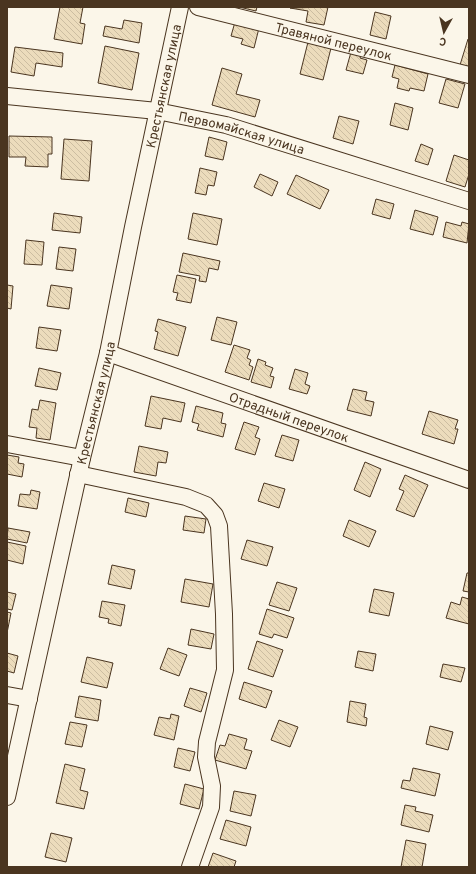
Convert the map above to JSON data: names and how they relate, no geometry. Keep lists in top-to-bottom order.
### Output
{
  "streets": {
    "street": [
      "Травяной переулок",
      "Крестьянская улица",
      "Первомайская улица",
      "Отрадный переулок"
    ]
  },
  "crossings": [
    ["Крестьянская улица", "Первомайская улица"],
    ["Крестьянская улица", "Отрадный переулок"]
  ],
  "north": "bottom"
}
